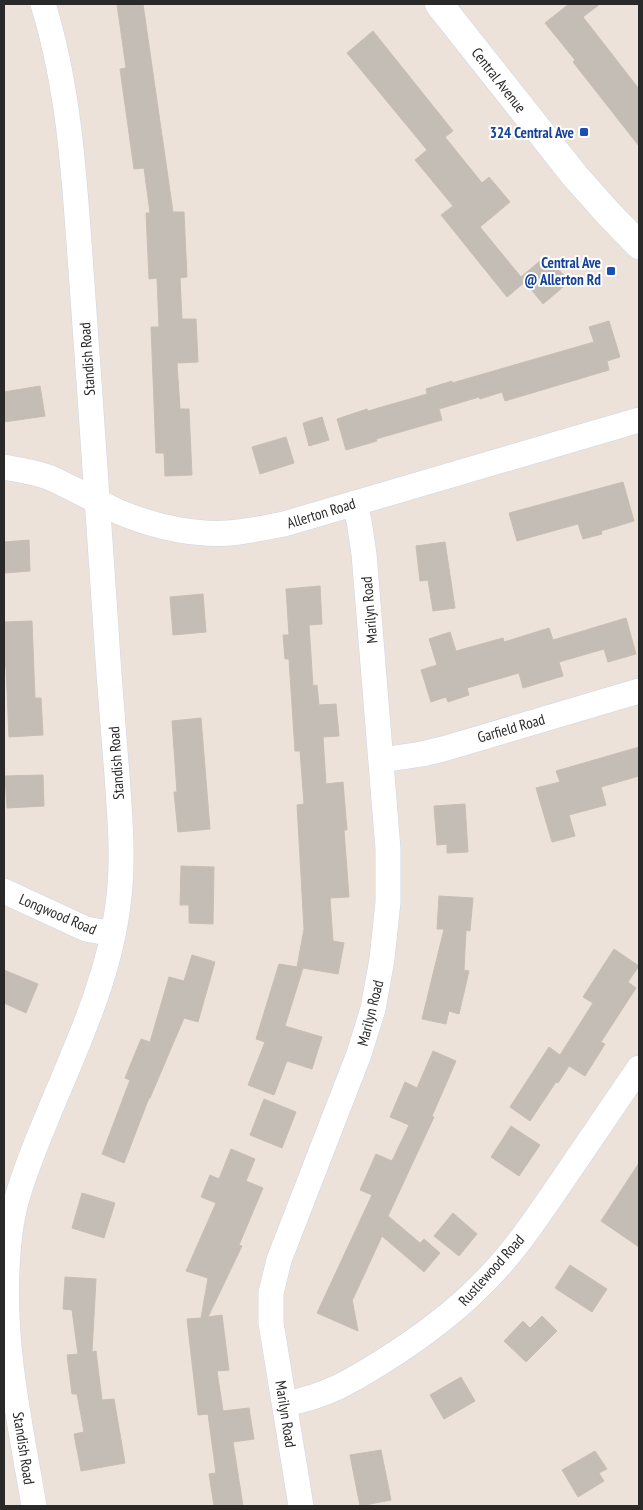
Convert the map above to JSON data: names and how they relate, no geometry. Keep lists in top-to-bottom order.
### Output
{
  "streets": {
    "street": [
      "Central Avenue",
      "Standish Road",
      "Allerton Road",
      "Marilyn Road",
      "Garfield Road",
      "Longwood Road",
      "Rustlewood Road"
    ]
  },
  "crossings": [
    ["Standish Road", "Allerton Road"],
    ["Standish Road", "Longwood Road"],
    ["Allerton Road", "Marilyn Road"],
    ["Marilyn Road", "Garfield Road"],
    ["Marilyn Road", "Rustlewood Road"]
  ],
  "places": {
    "transit": ["324 Central Ave", "Central Ave @ Allerton Rd"]
  }
}
